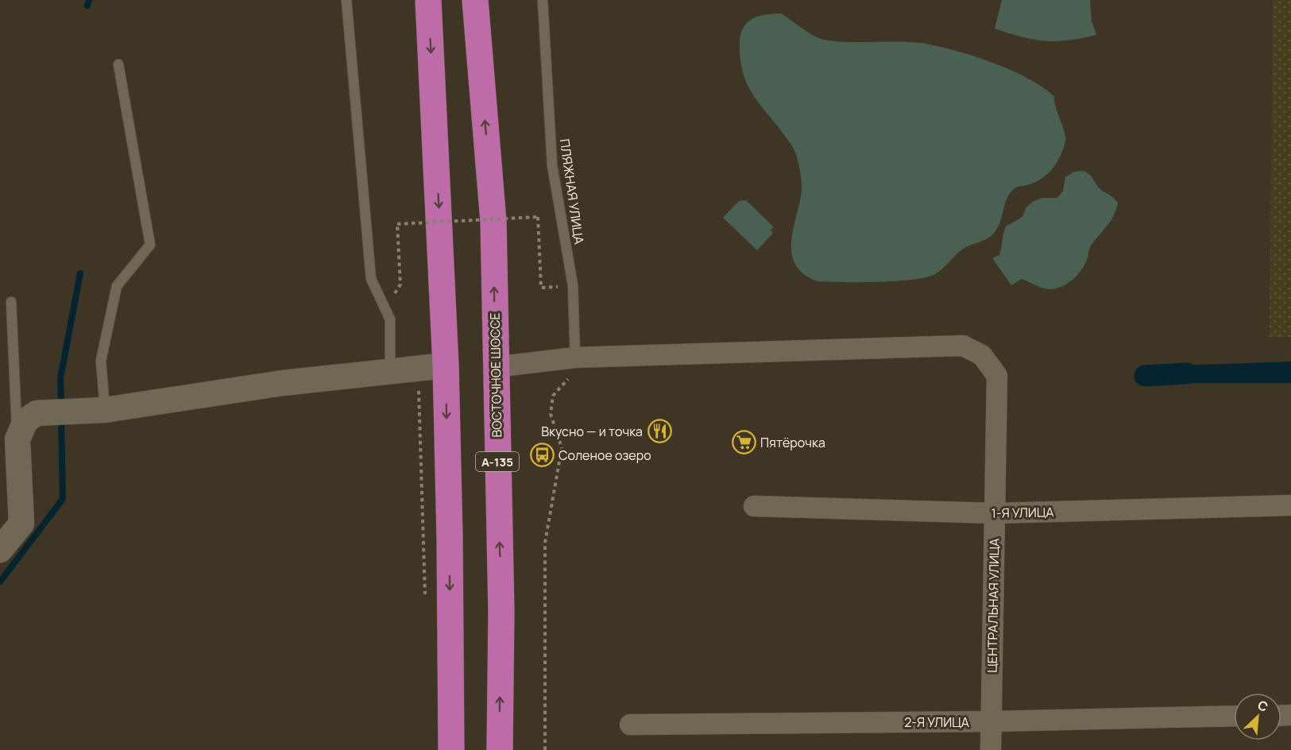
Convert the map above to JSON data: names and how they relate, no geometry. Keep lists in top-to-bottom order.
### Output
{
  "streets": {
    "highway": ["ВОСТОЧНОЕ ШОССЕ", "А-135"],
    "street": ["1-Я УЛИЦА", "ЦЕНТРАЛЬНАЯ УЛИЦА", "2-Я УЛИЦА"],
    "lane": ["ПЛЯЖНАЯ УЛИЦА"]
  },
  "crossings": [
    ["ПЛЯЖНАЯ УЛИЦА", "ЦЕНТРАЛЬНАЯ УЛИЦА"],
    ["1-Я УЛИЦА", "ЦЕНТРАЛЬНАЯ УЛИЦА"],
    ["ЦЕНТРАЛЬНАЯ УЛИЦА", "2-Я УЛИЦА"]
  ],
  "places": {
    "restaurant": ["Вкусно — и точка"],
    "supermarket": ["Пятёрочка"],
    "bus stop": ["Соленое озеро"]
  },
  "north": "top right"
}
